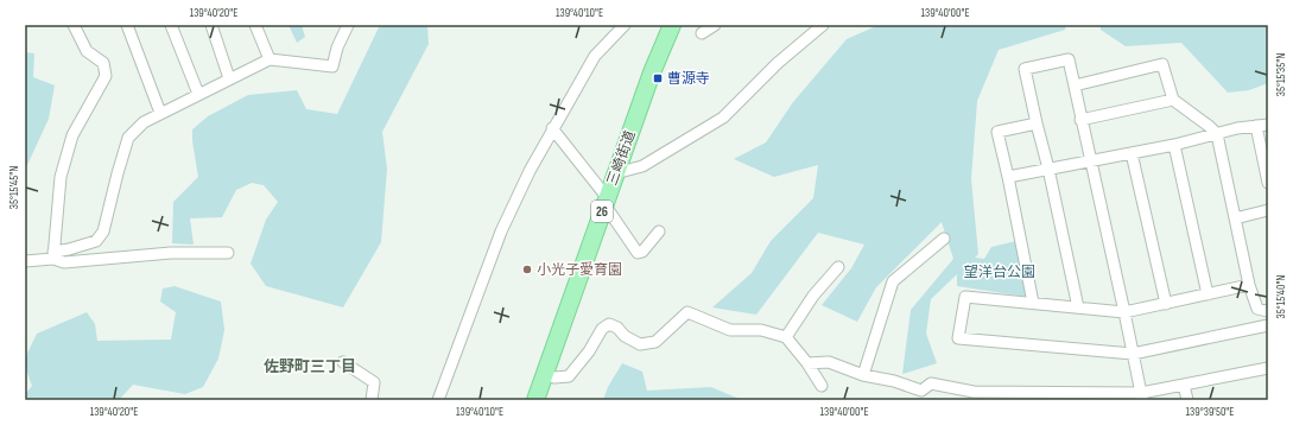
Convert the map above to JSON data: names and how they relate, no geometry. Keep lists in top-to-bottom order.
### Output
{
  "streets": {
    "main road": ["三崎街道", "26"]
  },
  "districts": ["佐野町三丁目"],
  "parks": ["望洋台公園"],
  "places": {
    "transit": ["曹源寺"],
    "other": ["小光子愛育園"]
  },
  "coordinates": [
    "139°40'20\"E",
    "139°40'10\"E",
    "139°40'00\"E",
    "35°15'35\"N",
    "35°15'45\"N",
    "35°15'40\"N",
    "139°39'50\"E"
  ]
}
